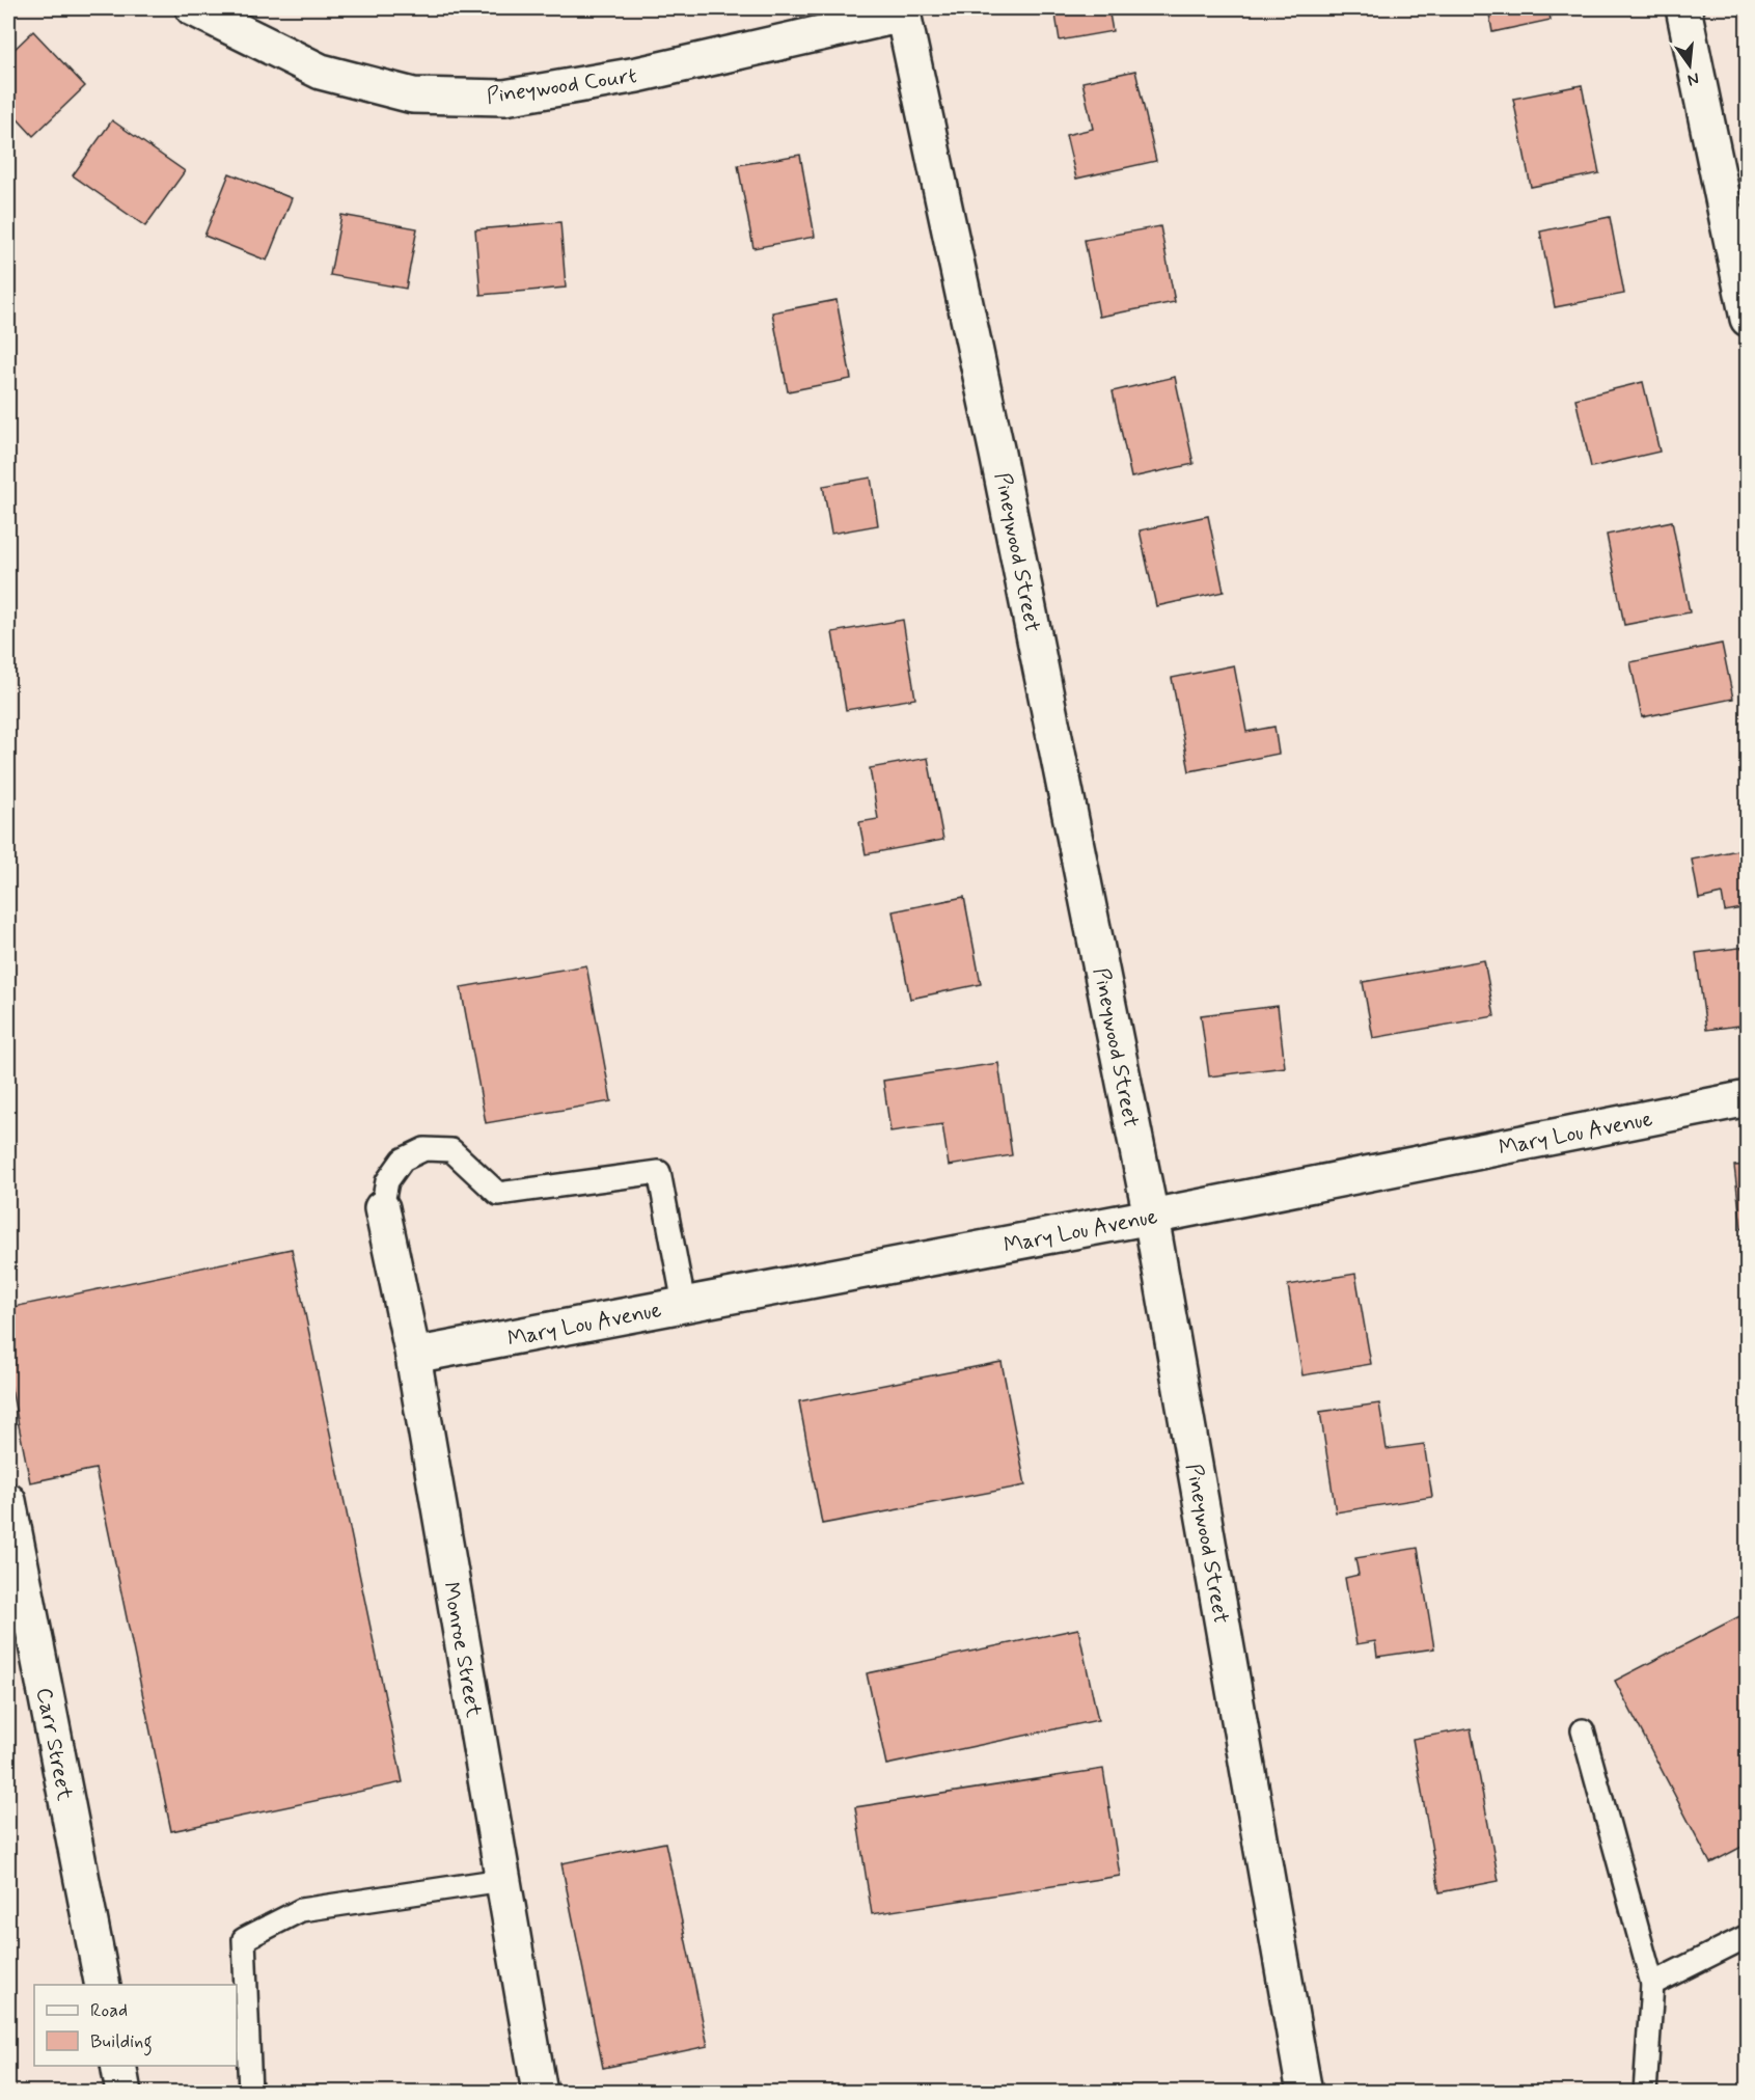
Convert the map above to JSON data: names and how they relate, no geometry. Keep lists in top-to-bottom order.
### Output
{
  "streets": {
    "street": [
      "Pineywood Court",
      "Pineywood Street",
      "Mary Lou Avenue",
      "Monroe Street",
      "Carr Street"
    ]
  },
  "crossings": [
    ["Pineywood Court", "Pineywood Street"],
    ["Pineywood Street", "Mary Lou Avenue"],
    ["Mary Lou Avenue", "Monroe Street"]
  ],
  "legend": ["Road", "Building"],
  "north": "bottom"
}
